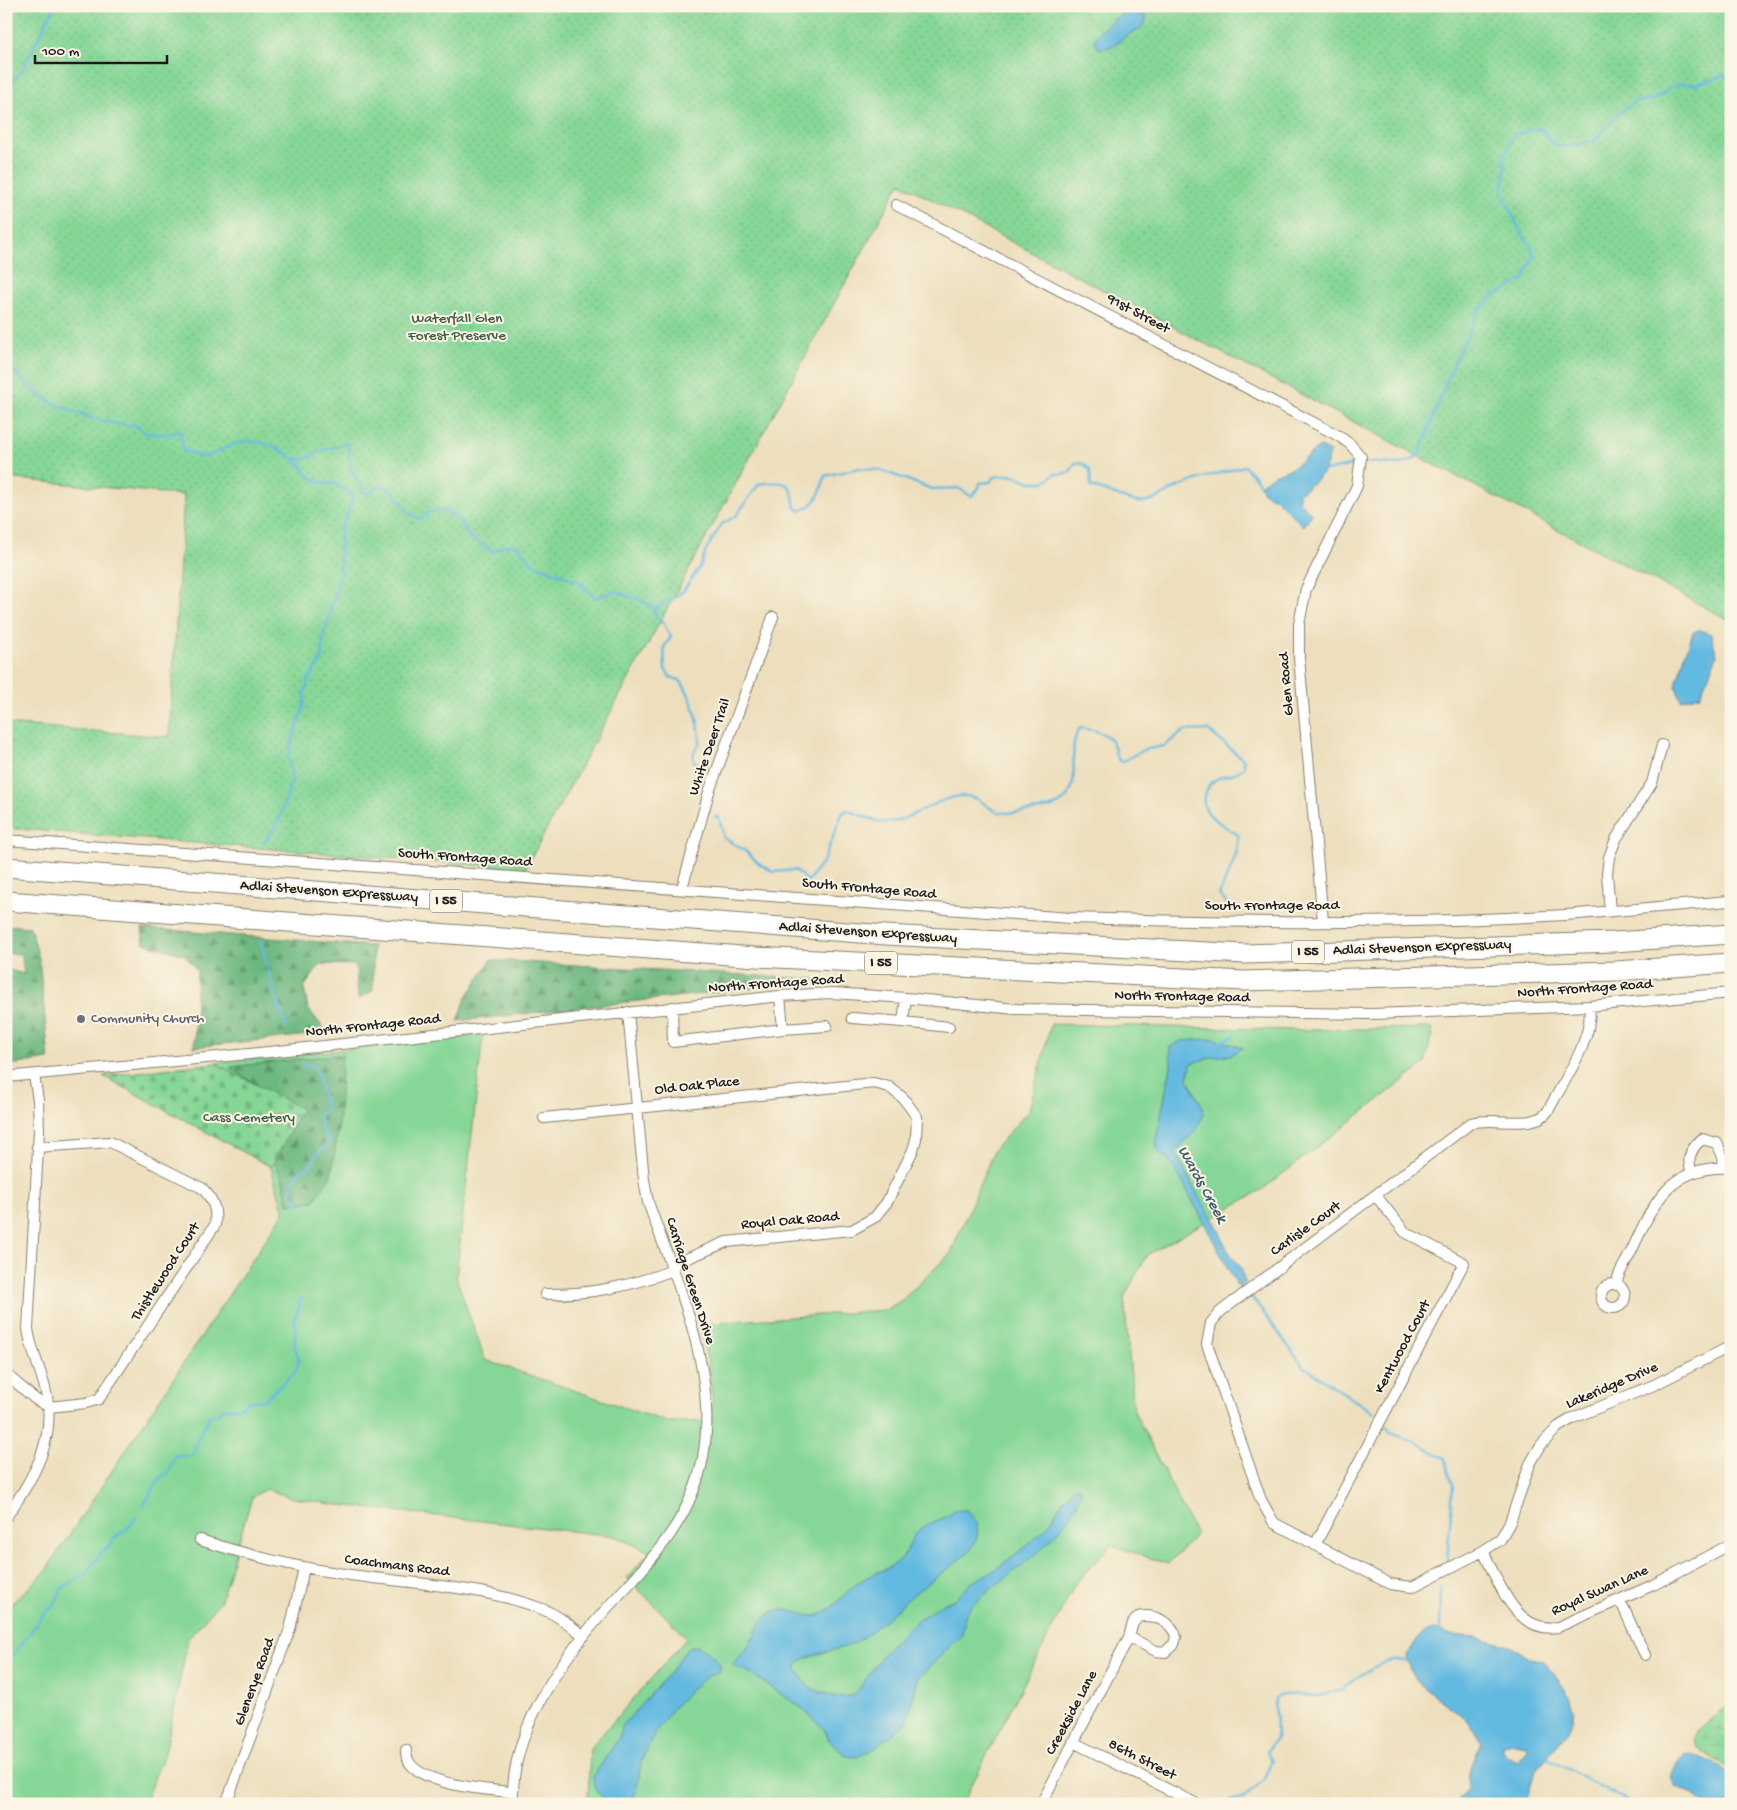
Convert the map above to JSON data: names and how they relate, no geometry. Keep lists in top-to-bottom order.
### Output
{
  "streets": {
    "highway": ["Adlai Stevenson Expressway", "I 55"],
    "street": [
      "91st Street",
      "Glen Road",
      "White Deer Trail",
      "South Frontage Road",
      "North Frontage Road",
      "Old Oak Place",
      "Royal Oak Road",
      "Carlisle Court",
      "Thistlewood Court",
      "Carriage Green Drive",
      "Kentwood Court",
      "Lakeridge Drive",
      "Coachmans Road",
      "Royal Swan Lane",
      "Glenerye Road",
      "Creekside Lane",
      "86th Street"
    ]
  },
  "crossings": [
    ["91st Street", "Glen Road"],
    ["Glen Road", "South Frontage Road"],
    ["White Deer Trail", "South Frontage Road"],
    ["North Frontage Road", "Carlisle Court"],
    ["North Frontage Road", "Carriage Green Drive"],
    ["Old Oak Place", "Royal Oak Road"],
    ["Old Oak Place", "Carriage Green Drive"],
    ["Royal Oak Road", "Carriage Green Drive"],
    ["Carlisle Court", "Kentwood Court"],
    ["Carlisle Court", "Lakeridge Drive"],
    ["Carlisle Court", "Royal Swan Lane"],
    ["Carriage Green Drive", "Coachmans Road"],
    ["Lakeridge Drive", "Royal Swan Lane"],
    ["Coachmans Road", "Glenerye Road"],
    ["Creekside Lane", "86th Street"]
  ],
  "water": ["Wards Creek"],
  "parks": ["Waterfall Glen Forest Preserve", "Cass Cemetery"],
  "places": ["Community Church"],
  "scale_bar": "100 m"
}
